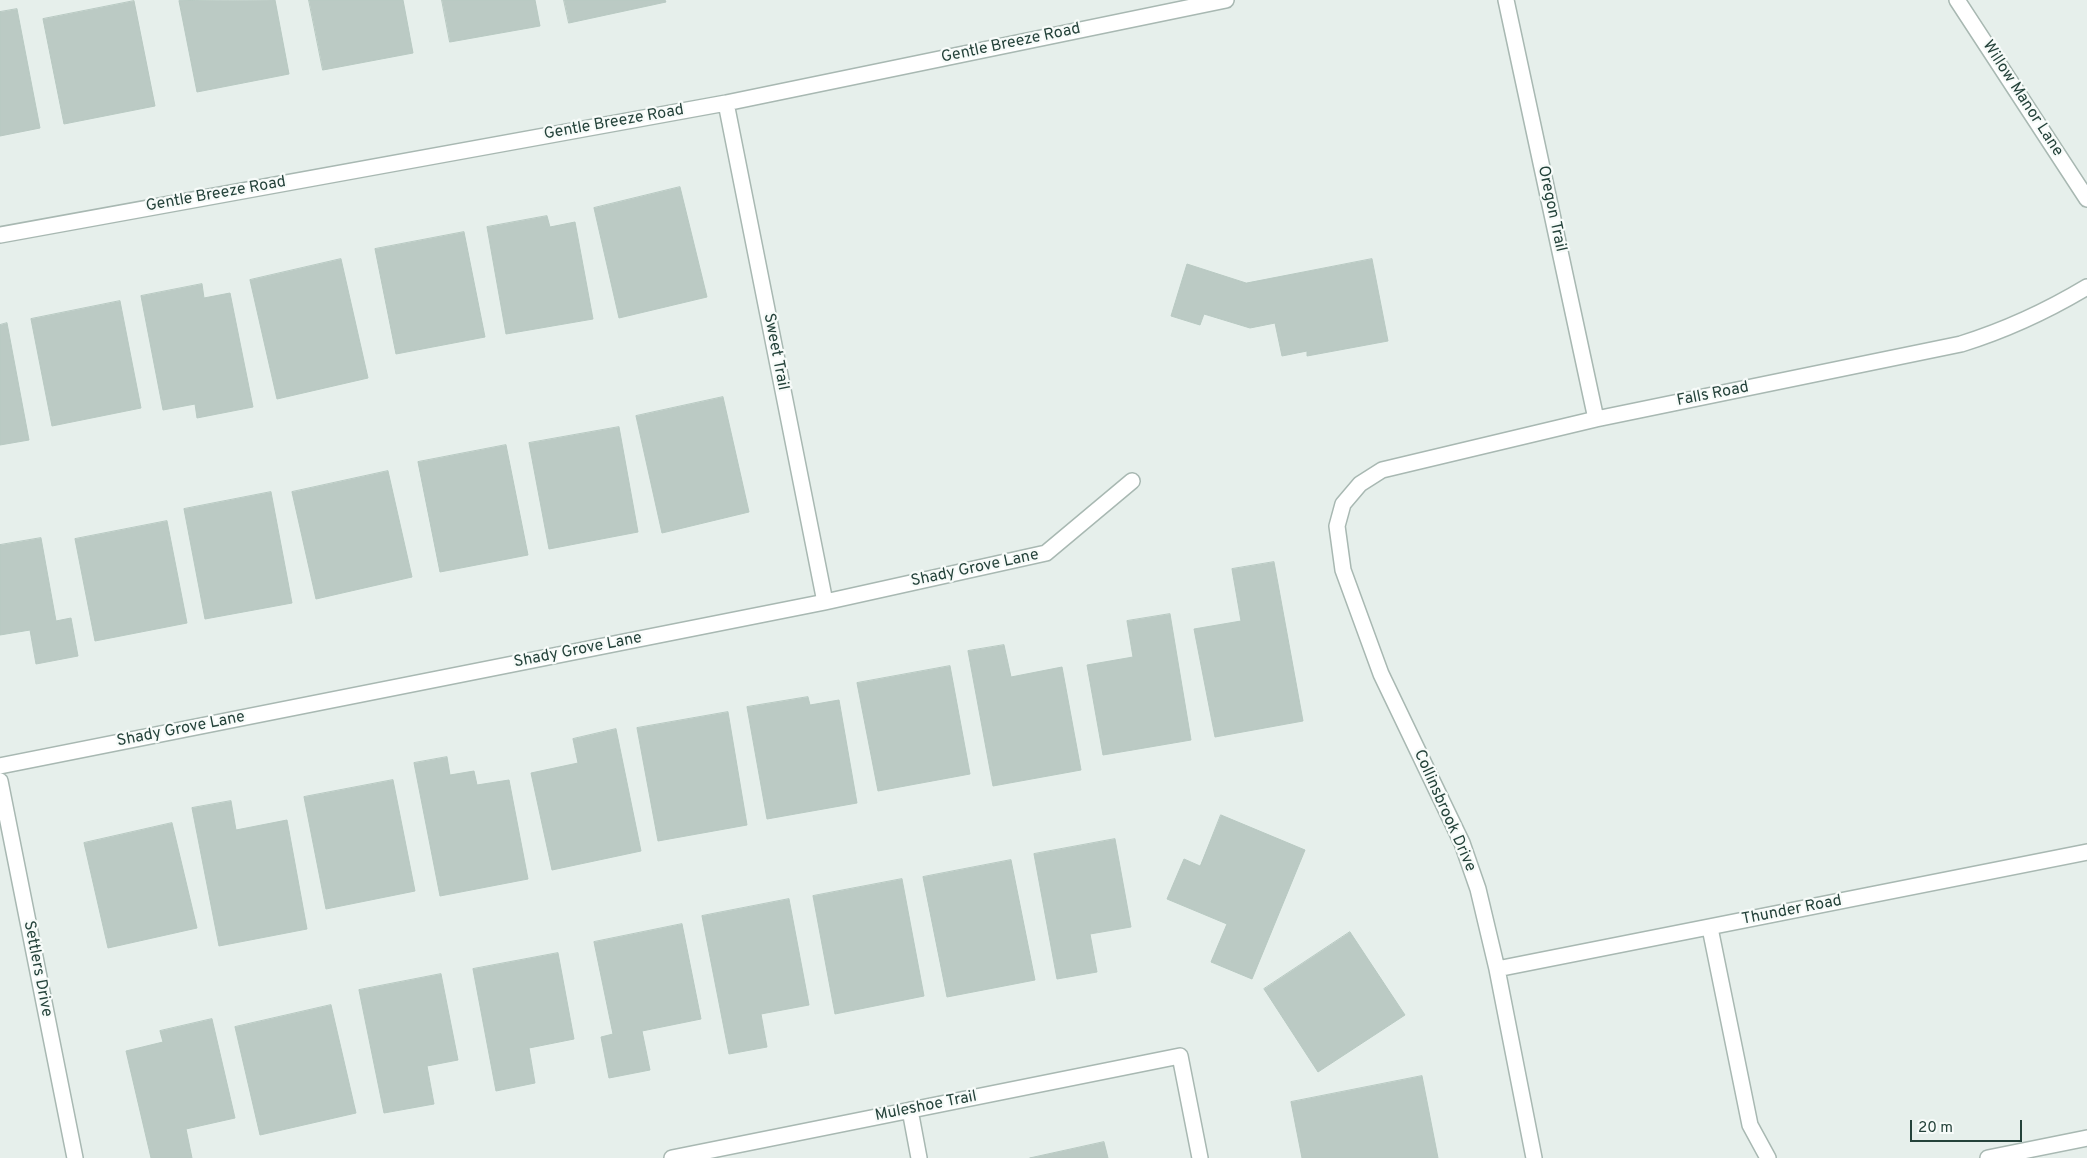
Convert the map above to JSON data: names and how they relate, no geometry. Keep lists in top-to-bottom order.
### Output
{
  "streets": {
    "street": [
      "Gentle Breeze Road",
      "Willow Manor Lane",
      "Oregon Trail",
      "Sweet Trail",
      "Falls Road",
      "Shady Grove Lane",
      "Collinsbrook Drive",
      "Thunder Road",
      "Settlers Drive",
      "Muleshoe Trail"
    ]
  },
  "crossings": [
    ["Gentle Breeze Road", "Sweet Trail"],
    ["Oregon Trail", "Falls Road"],
    ["Sweet Trail", "Shady Grove Lane"],
    ["Falls Road", "Collinsbrook Drive"],
    ["Collinsbrook Drive", "Thunder Road"]
  ],
  "scale_bar": "20 m"
}
